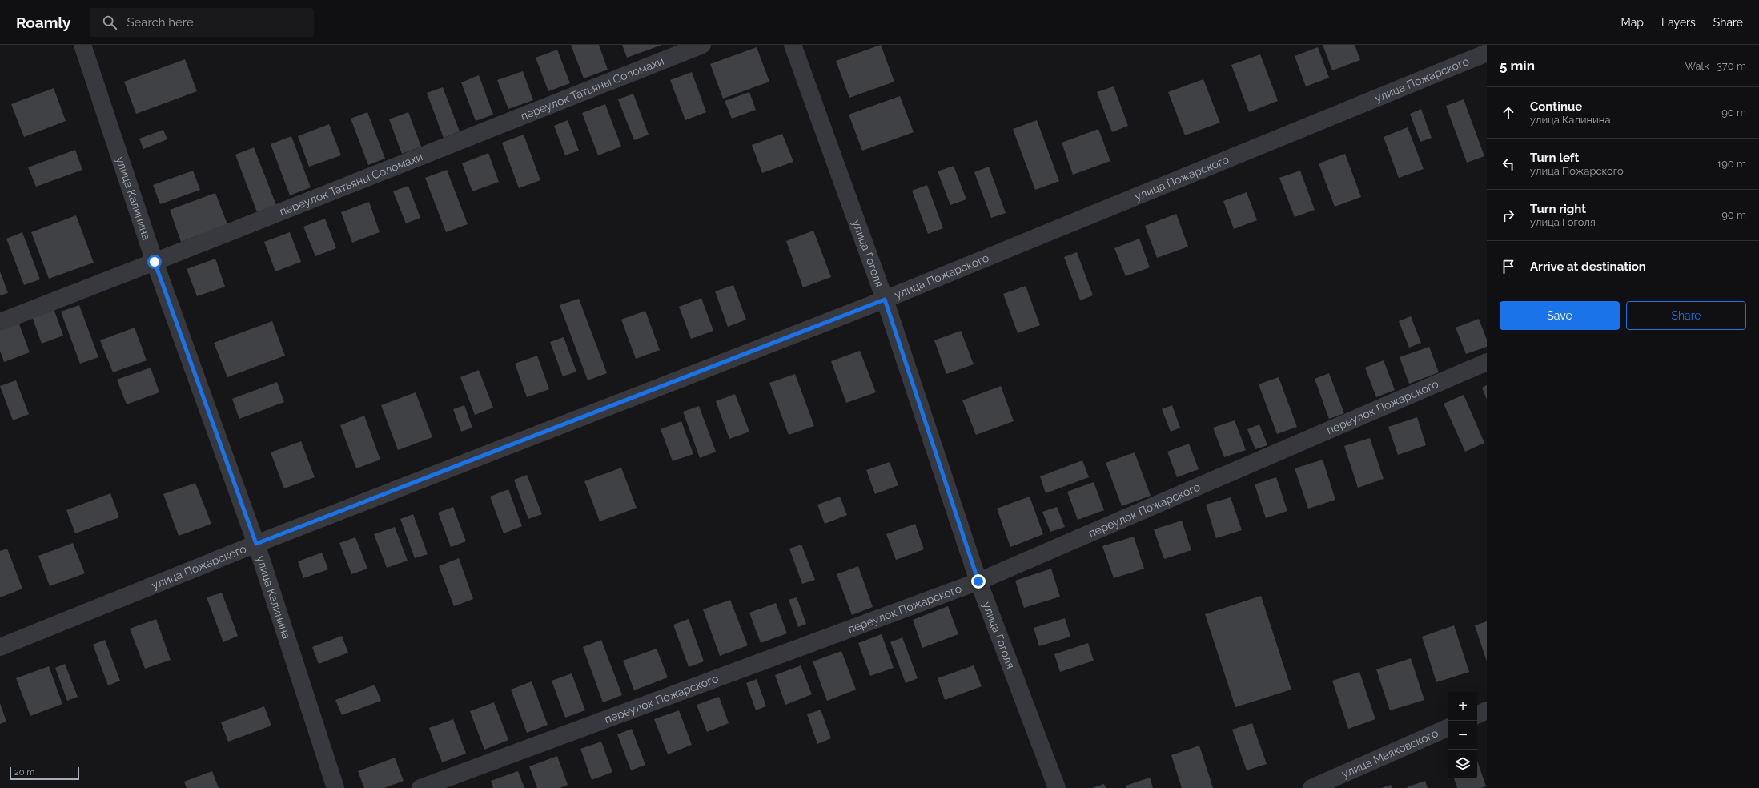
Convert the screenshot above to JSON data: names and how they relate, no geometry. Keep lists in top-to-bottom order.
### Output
{
  "streets": {
    "street": [
      "улица Пожарского",
      "переулок Татьяны Соломахи",
      "улица Калинина",
      "улица Гоголя",
      "переулок Пожарского",
      "улица Маяковского"
    ]
  },
  "crossings": [
    ["улица Пожарского", "улица Калинина"],
    ["улица Пожарского", "улица Гоголя"],
    ["переулок Татьяны Соломахи", "улица Калинина"],
    ["улица Гоголя", "переулок Пожарского"]
  ],
  "scale_bar": "20 m",
  "page": {
    "header": "Roamly",
    "search": "Search here",
    "nav": ["Map", "Layers", "Share"],
    "heading": ["5 min", "Walk · 370 m"],
    "list": [
      ["Continue", "улица Калинина", "90 m"],
      ["Turn left", "улица Пожарского", "190 m"],
      ["Turn right", "улица Гоголя", "90 m"],
      "Arrive at destination"
    ],
    "buttons": ["Save", "Share"],
    "map_buttons": ["+", "−"],
    "scale": "20 m"
  }
}
